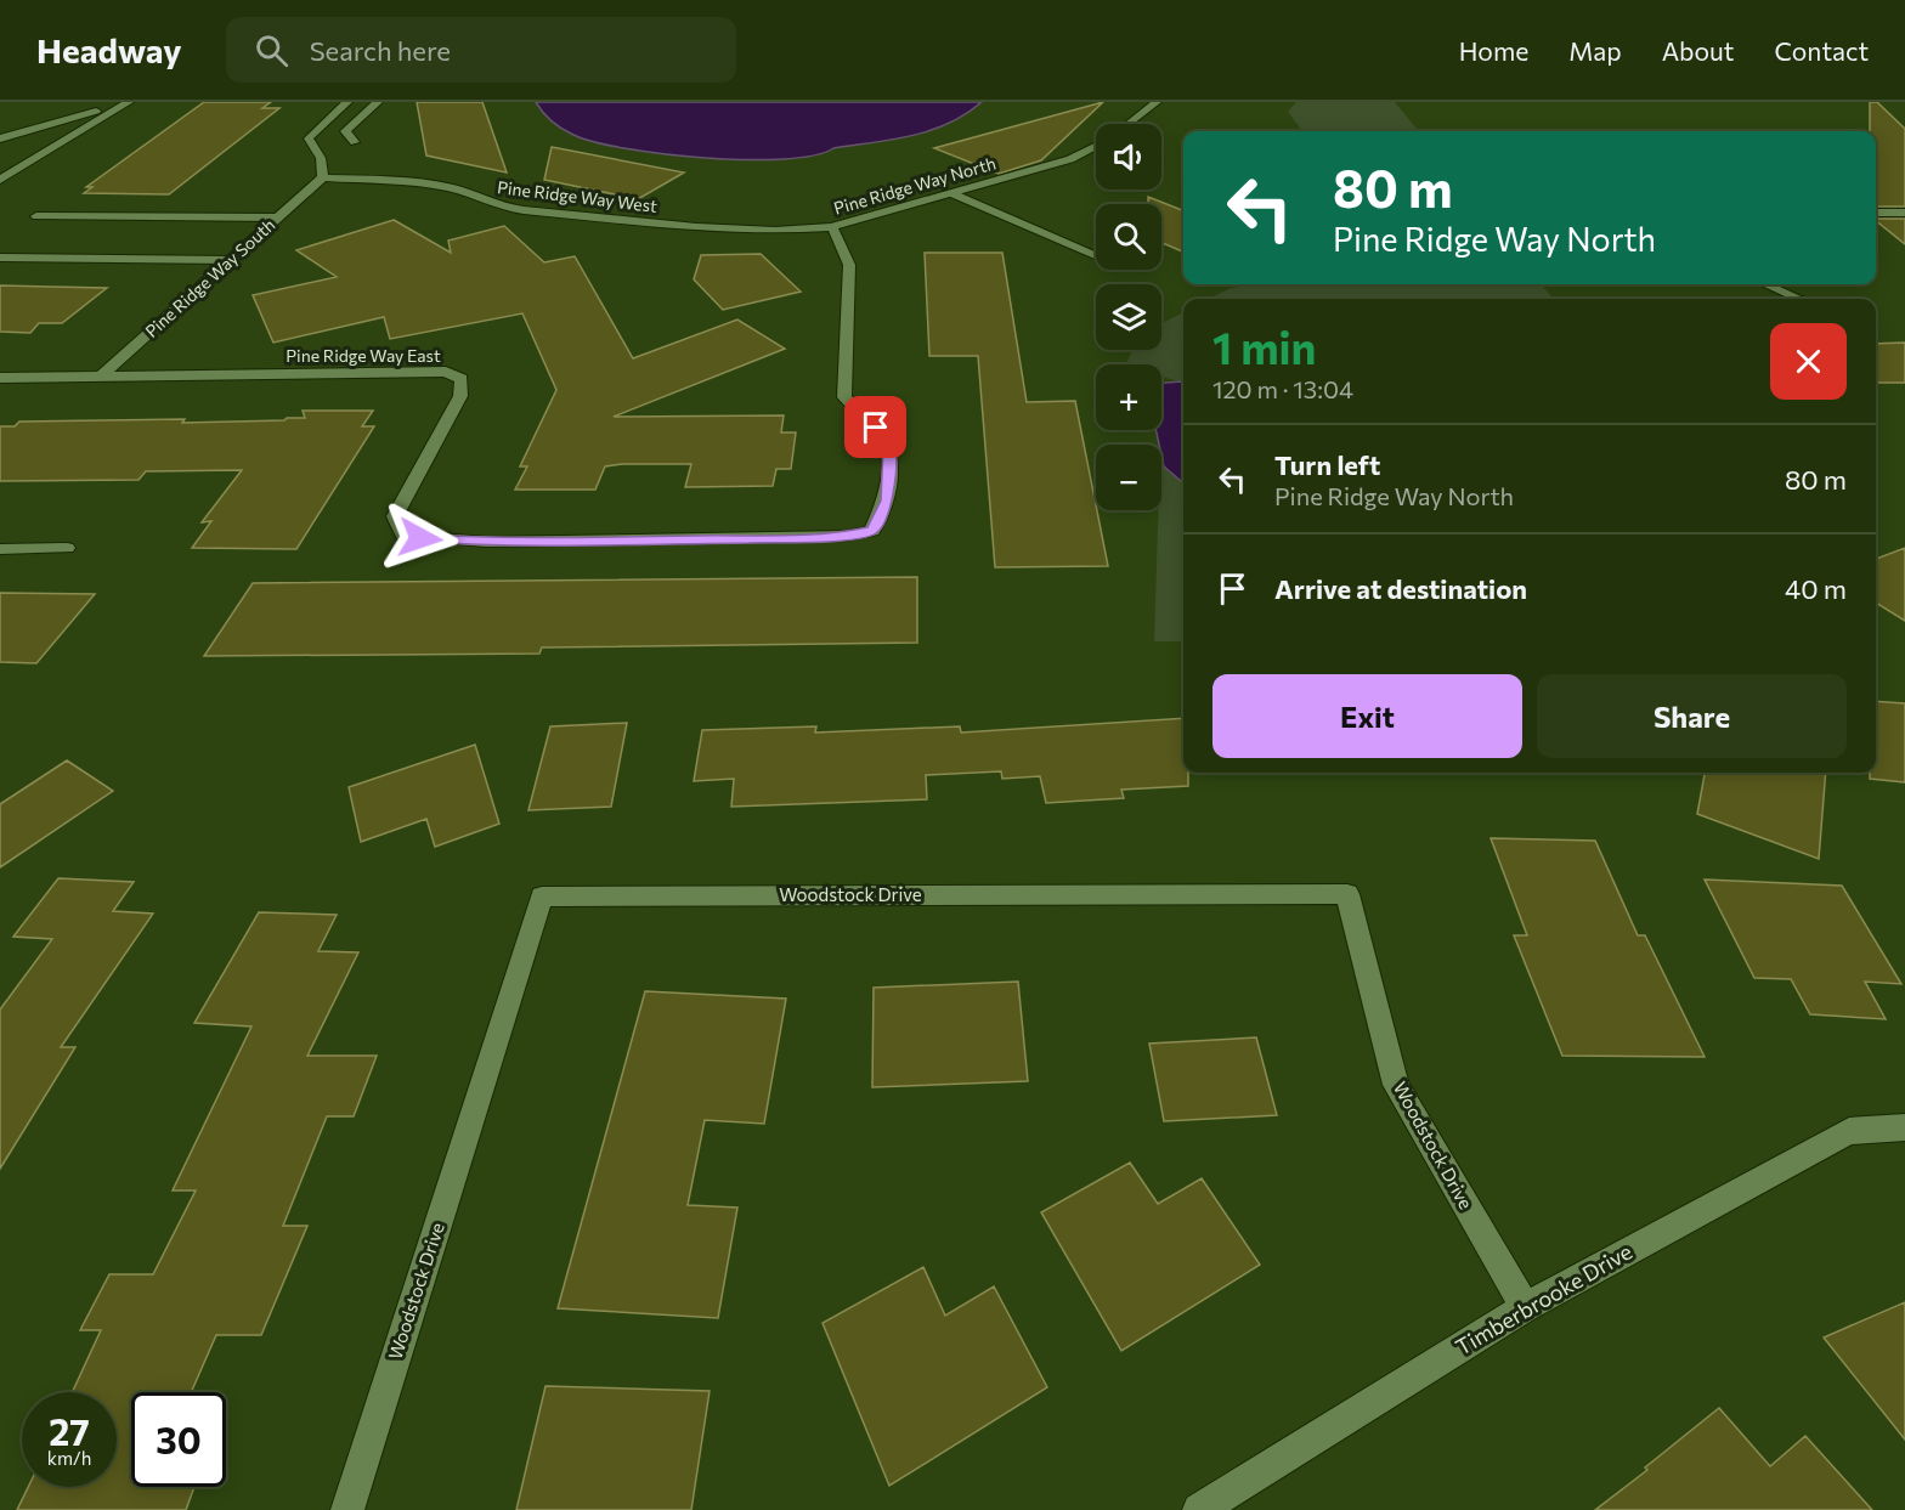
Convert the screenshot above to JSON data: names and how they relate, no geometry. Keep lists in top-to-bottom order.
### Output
{
  "streets": {
    "street": [
      "Pine Ridge Way North",
      "Pine Ridge Way West",
      "Pine Ridge Way South",
      "Pine Ridge Way East",
      "Woodstock Drive",
      "Timberbrooke Drive"
    ]
  },
  "crossings": [
    ["Pine Ridge Way North", "Pine Ridge Way West"],
    ["Pine Ridge Way North", "Pine Ridge Way East"],
    ["Pine Ridge Way West", "Pine Ridge Way South"],
    ["Pine Ridge Way South", "Pine Ridge Way East"],
    ["Woodstock Drive", "Timberbrooke Drive"]
  ],
  "page": {
    "header": "Headway",
    "search": "Search here",
    "nav": [
      "Home",
      "Map",
      "About",
      "Contact"
    ],
    "map_buttons": ["+", "−"],
    "turn": ["80 m", "Pine Ridge Way North"],
    "heading": ["1 min", "120 m · 13:04"],
    "list": [
      {
        "name": "Turn left",
        "note": "Pine Ridge Way North",
        "value": "80 m"
      },
      {
        "name": "Arrive at destination",
        "value": "40 m"
      }
    ],
    "buttons": ["Exit", "Share"],
    "speed": "27 km/h",
    "limit": "30"
  }
}
